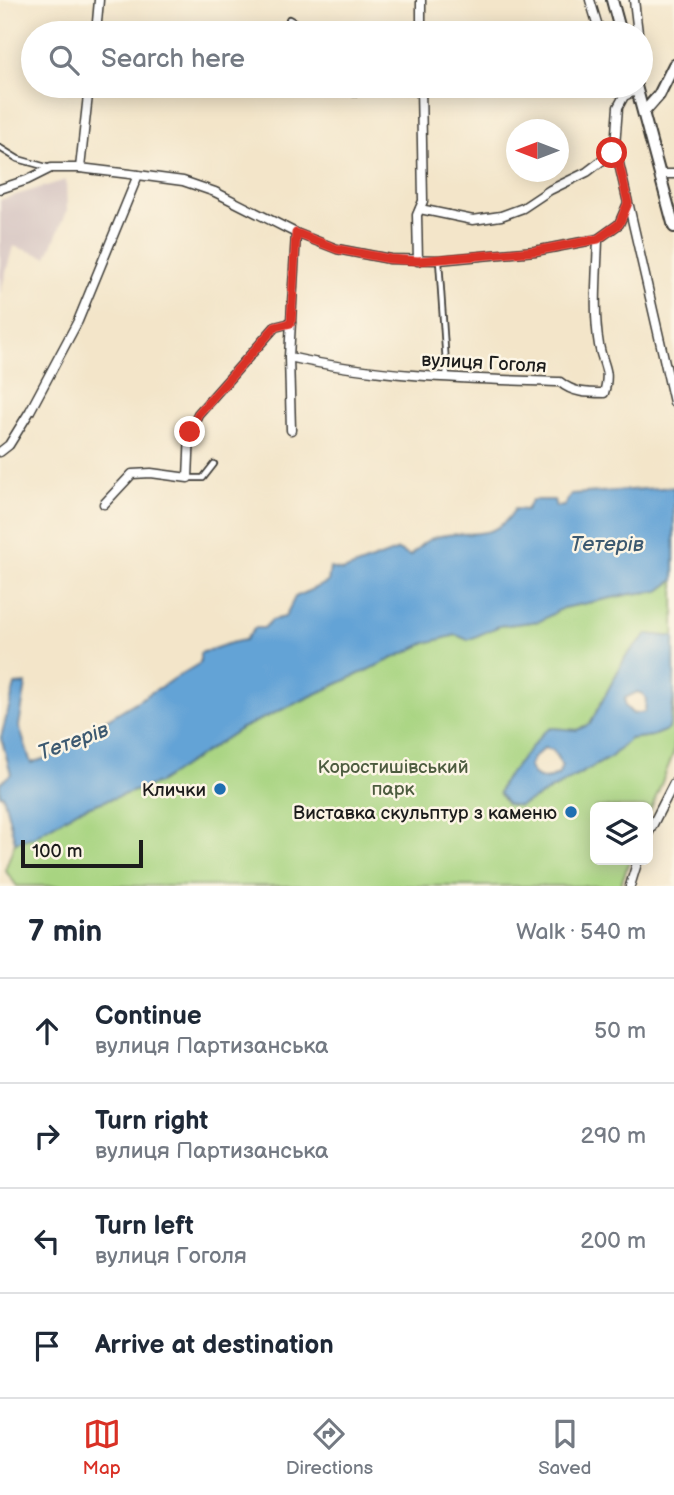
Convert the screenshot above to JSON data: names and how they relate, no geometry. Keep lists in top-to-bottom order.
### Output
{
  "streets": {
    "street": ["вулиця Гоголя"]
  },
  "water": ["Тетерів"],
  "parks": ["Коростишівський парк"],
  "places": ["Клички", "Виставка скульптур з каменю"],
  "scale_bar": "100 m",
  "north": "left",
  "page": {
    "search": "Search here",
    "scale": "100 m",
    "heading": ["7 min", "Walk · 540 m"],
    "list": [
      ["Continue", "вулиця Партизанська", "50 m"],
      ["Turn right", "вулиця Партизанська", "290 m"],
      ["Turn left", "вулиця Гоголя", "200 m"],
      "Arrive at destination"
    ],
    "nav": ["Map", "Directions", "Saved"]
  }
}
